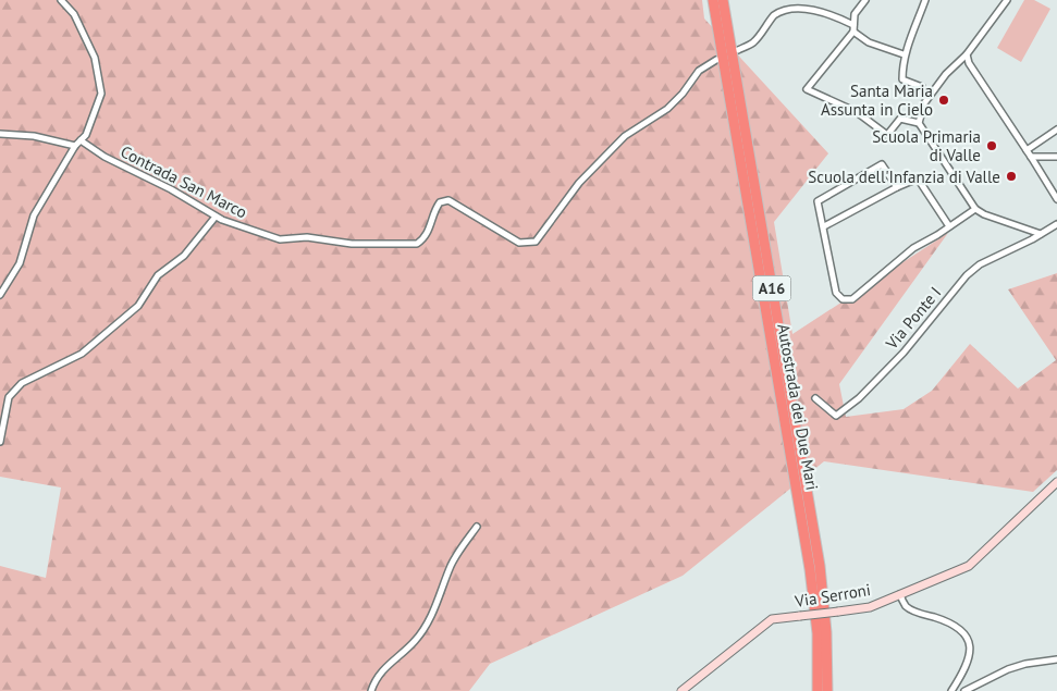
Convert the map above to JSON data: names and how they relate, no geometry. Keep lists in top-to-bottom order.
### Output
{
  "streets": {
    "highway": ["A16", "Autostrada dei Due Mari"],
    "main road": ["Via Serroni"],
    "street": ["Contrada San Marco", "Via Ponte I"]
  },
  "places": ["Santa Maria Assunta in Cielo", "Scuola Primaria di Valle", "Scuola dell'Infanzia di Valle"]
}
